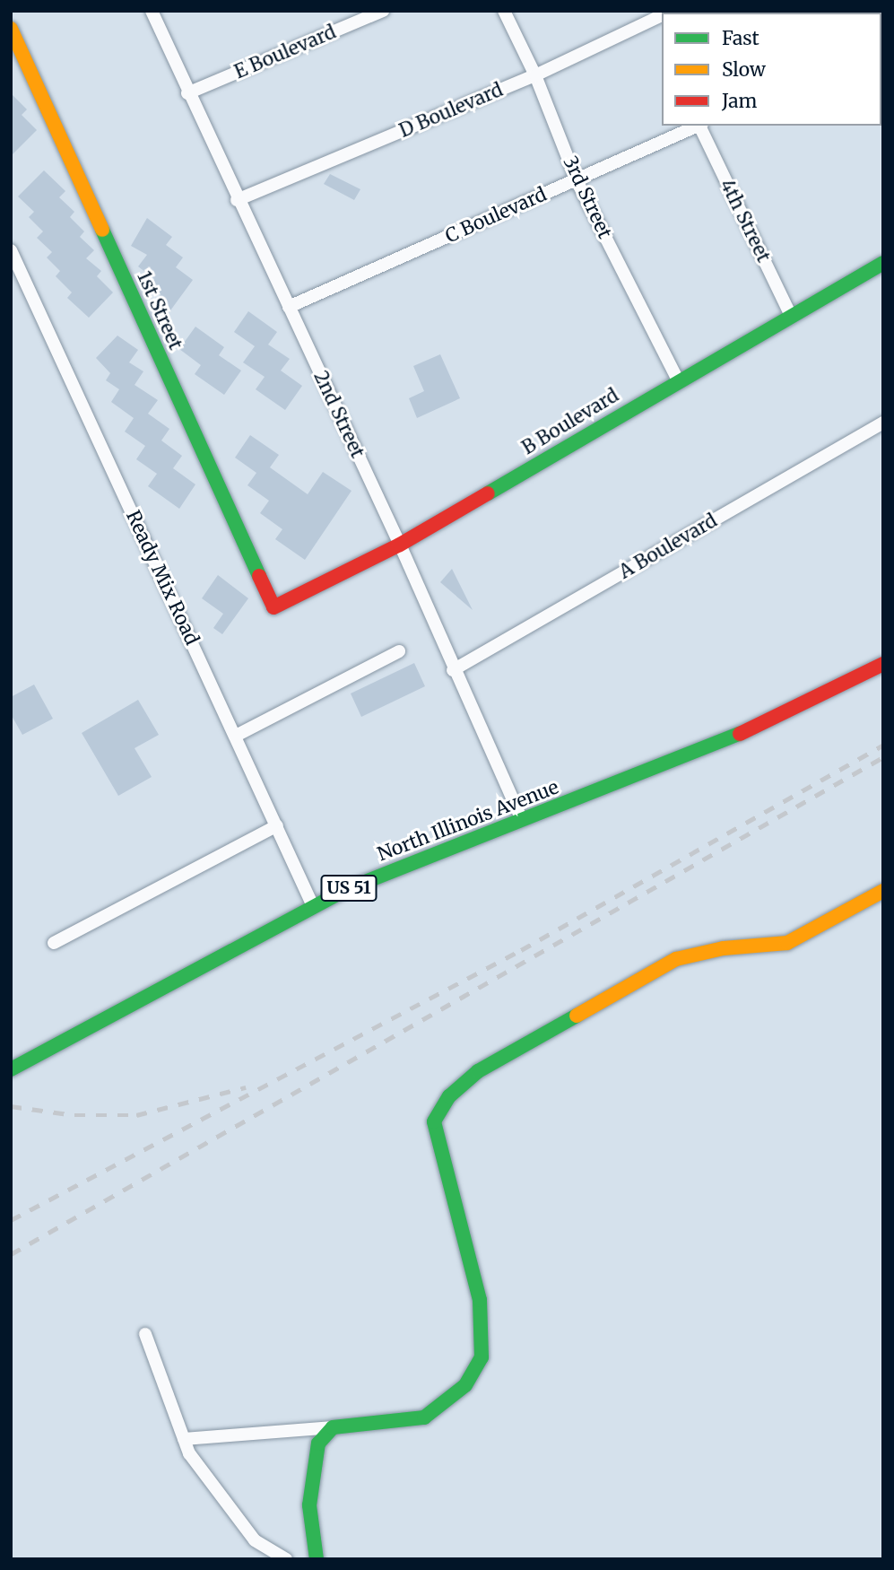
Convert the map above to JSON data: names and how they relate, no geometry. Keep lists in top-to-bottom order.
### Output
{
  "streets": {
    "street": [
      "E Boulevard",
      "D Boulevard",
      "3rd Street",
      "C Boulevard",
      "4th Street",
      "1st Street",
      "2nd Street",
      "B Boulevard",
      "A Boulevard",
      "Ready Mix Road",
      "North Illinois Avenue",
      "US 51"
    ]
  },
  "crossings": [
    ["E Boulevard", "2nd Street"],
    ["D Boulevard", "3rd Street"],
    ["D Boulevard", "2nd Street"],
    ["3rd Street", "C Boulevard"],
    ["3rd Street", "B Boulevard"],
    ["C Boulevard", "2nd Street"],
    ["4th Street", "B Boulevard"],
    ["1st Street", "B Boulevard"],
    ["2nd Street", "B Boulevard"],
    ["2nd Street", "A Boulevard"],
    ["2nd Street", "North Illinois Avenue"],
    ["Ready Mix Road", "North Illinois Avenue"]
  ],
  "legend": ["Fast", "Slow", "Jam"]
}
